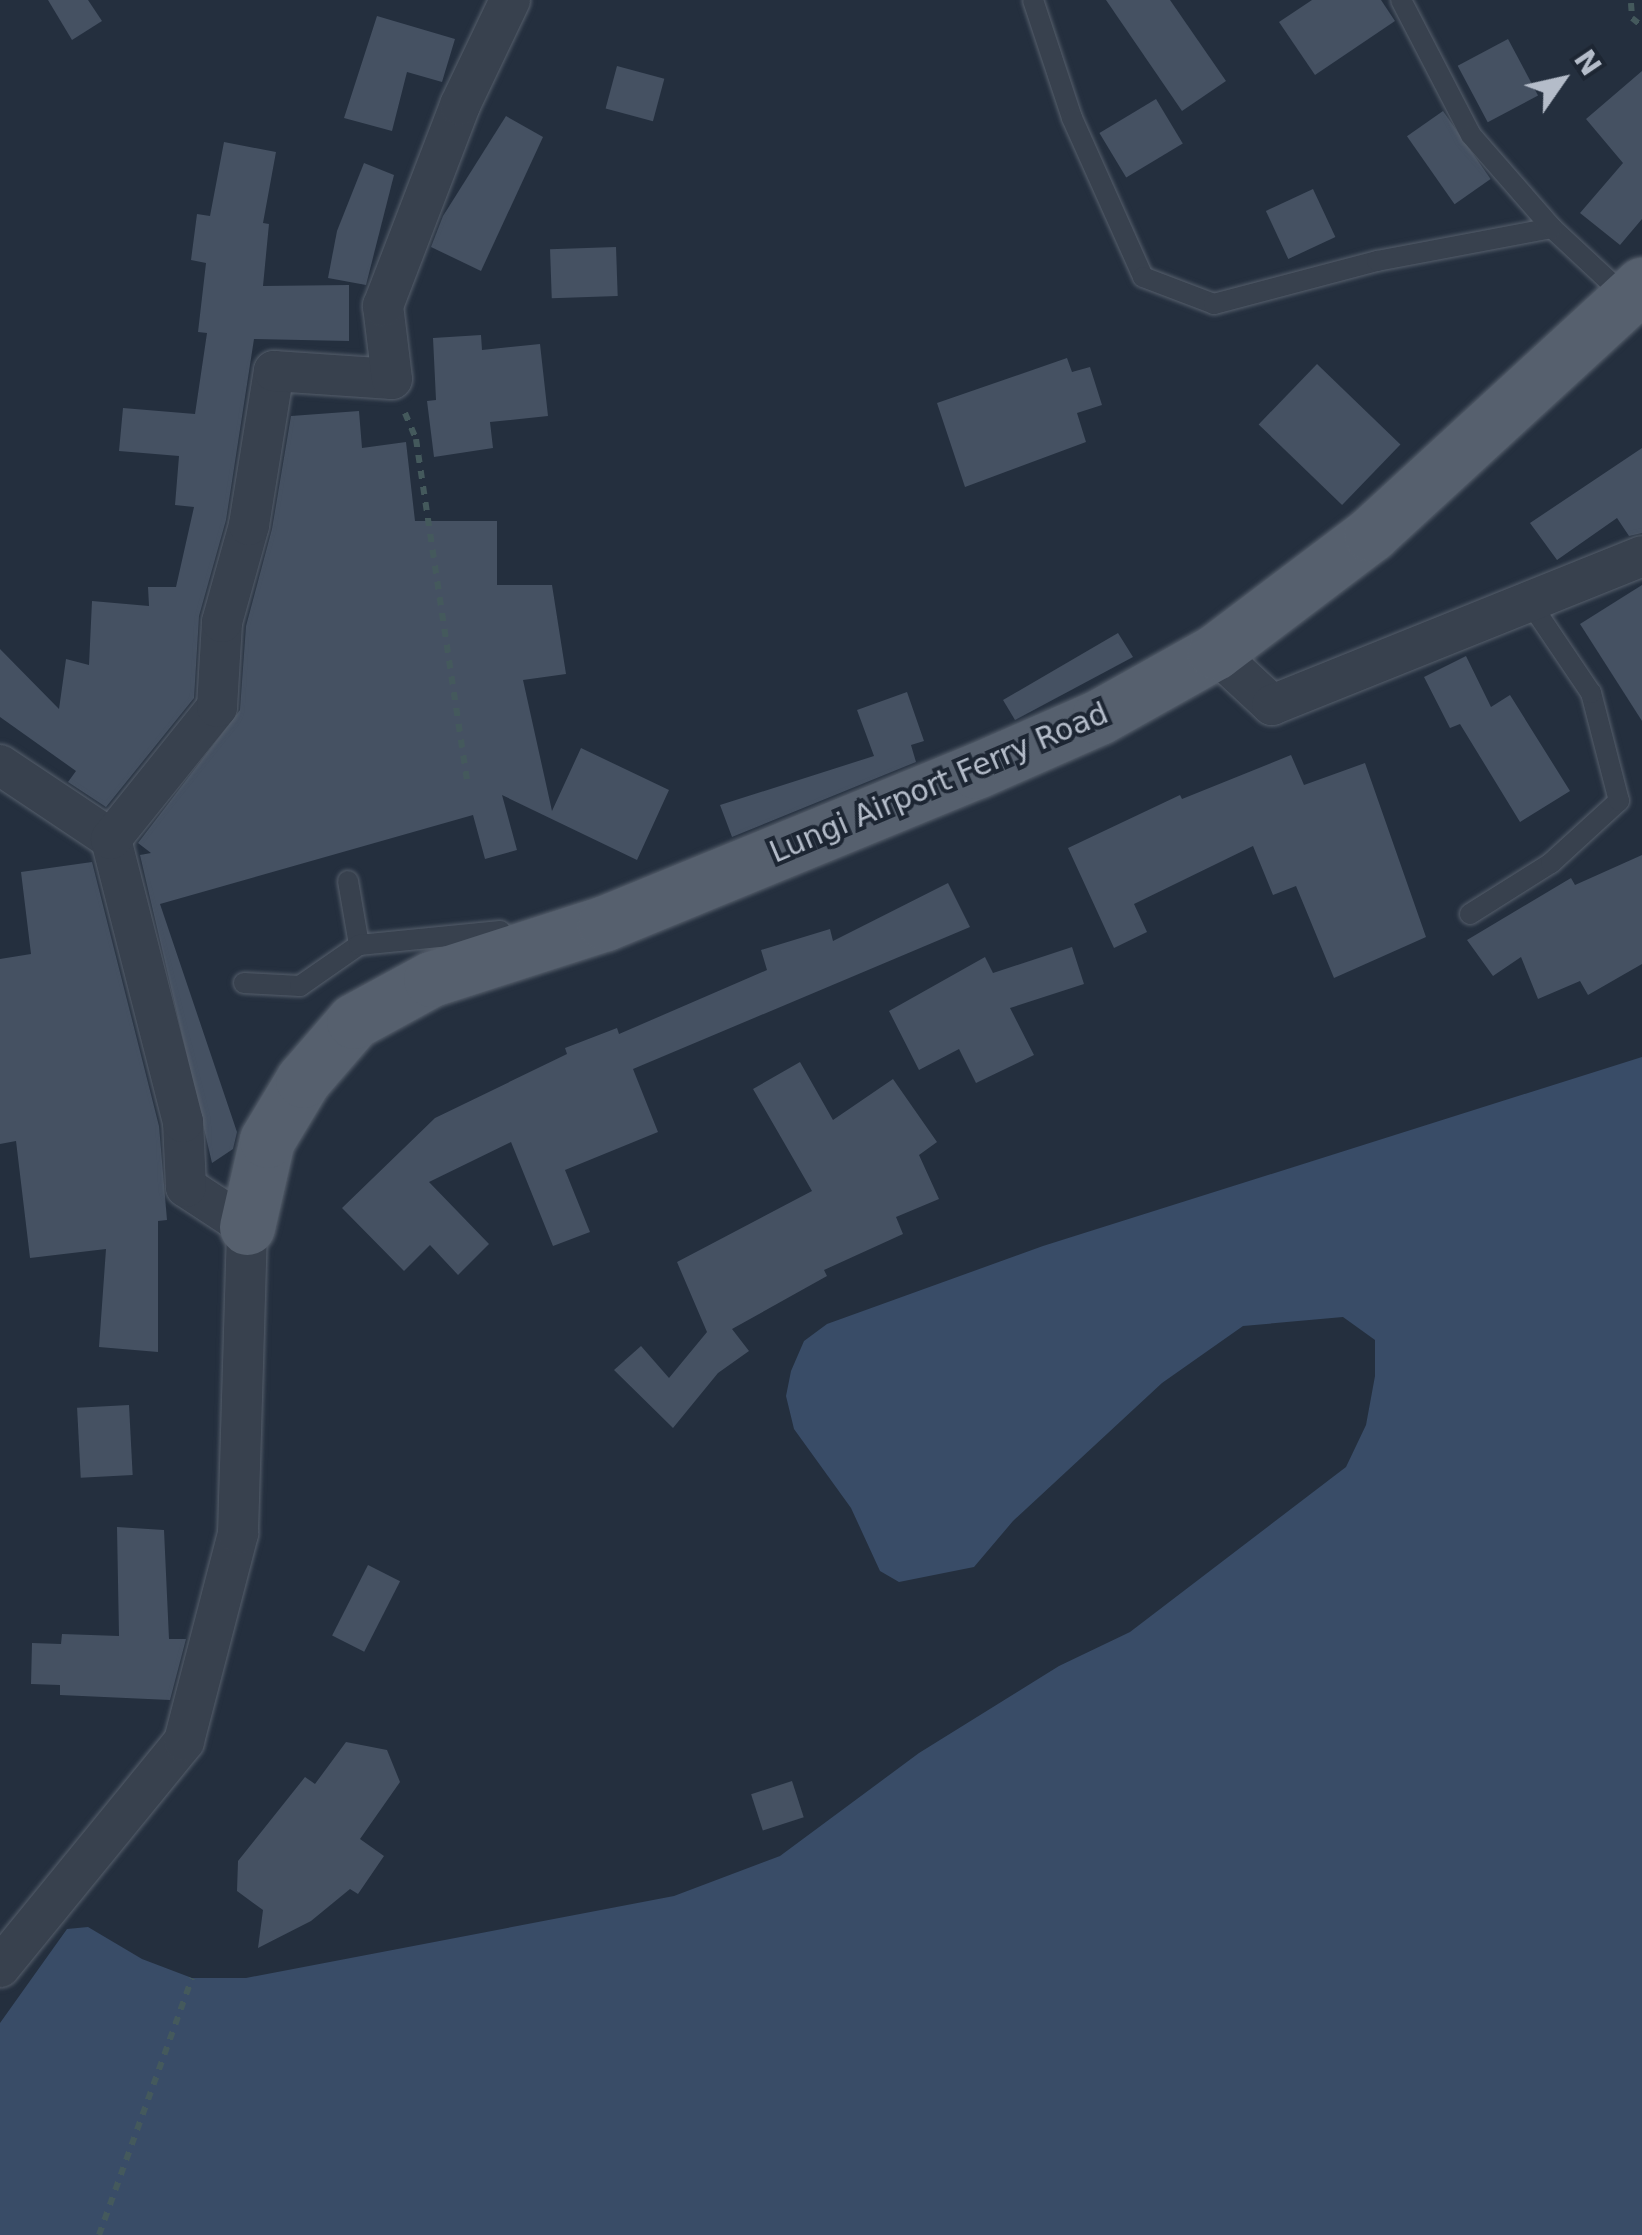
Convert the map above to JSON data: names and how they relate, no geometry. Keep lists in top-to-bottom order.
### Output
{
  "streets": {
    "main road": ["Lungi Airport Ferry Road"]
  },
  "north": "top right"
}
